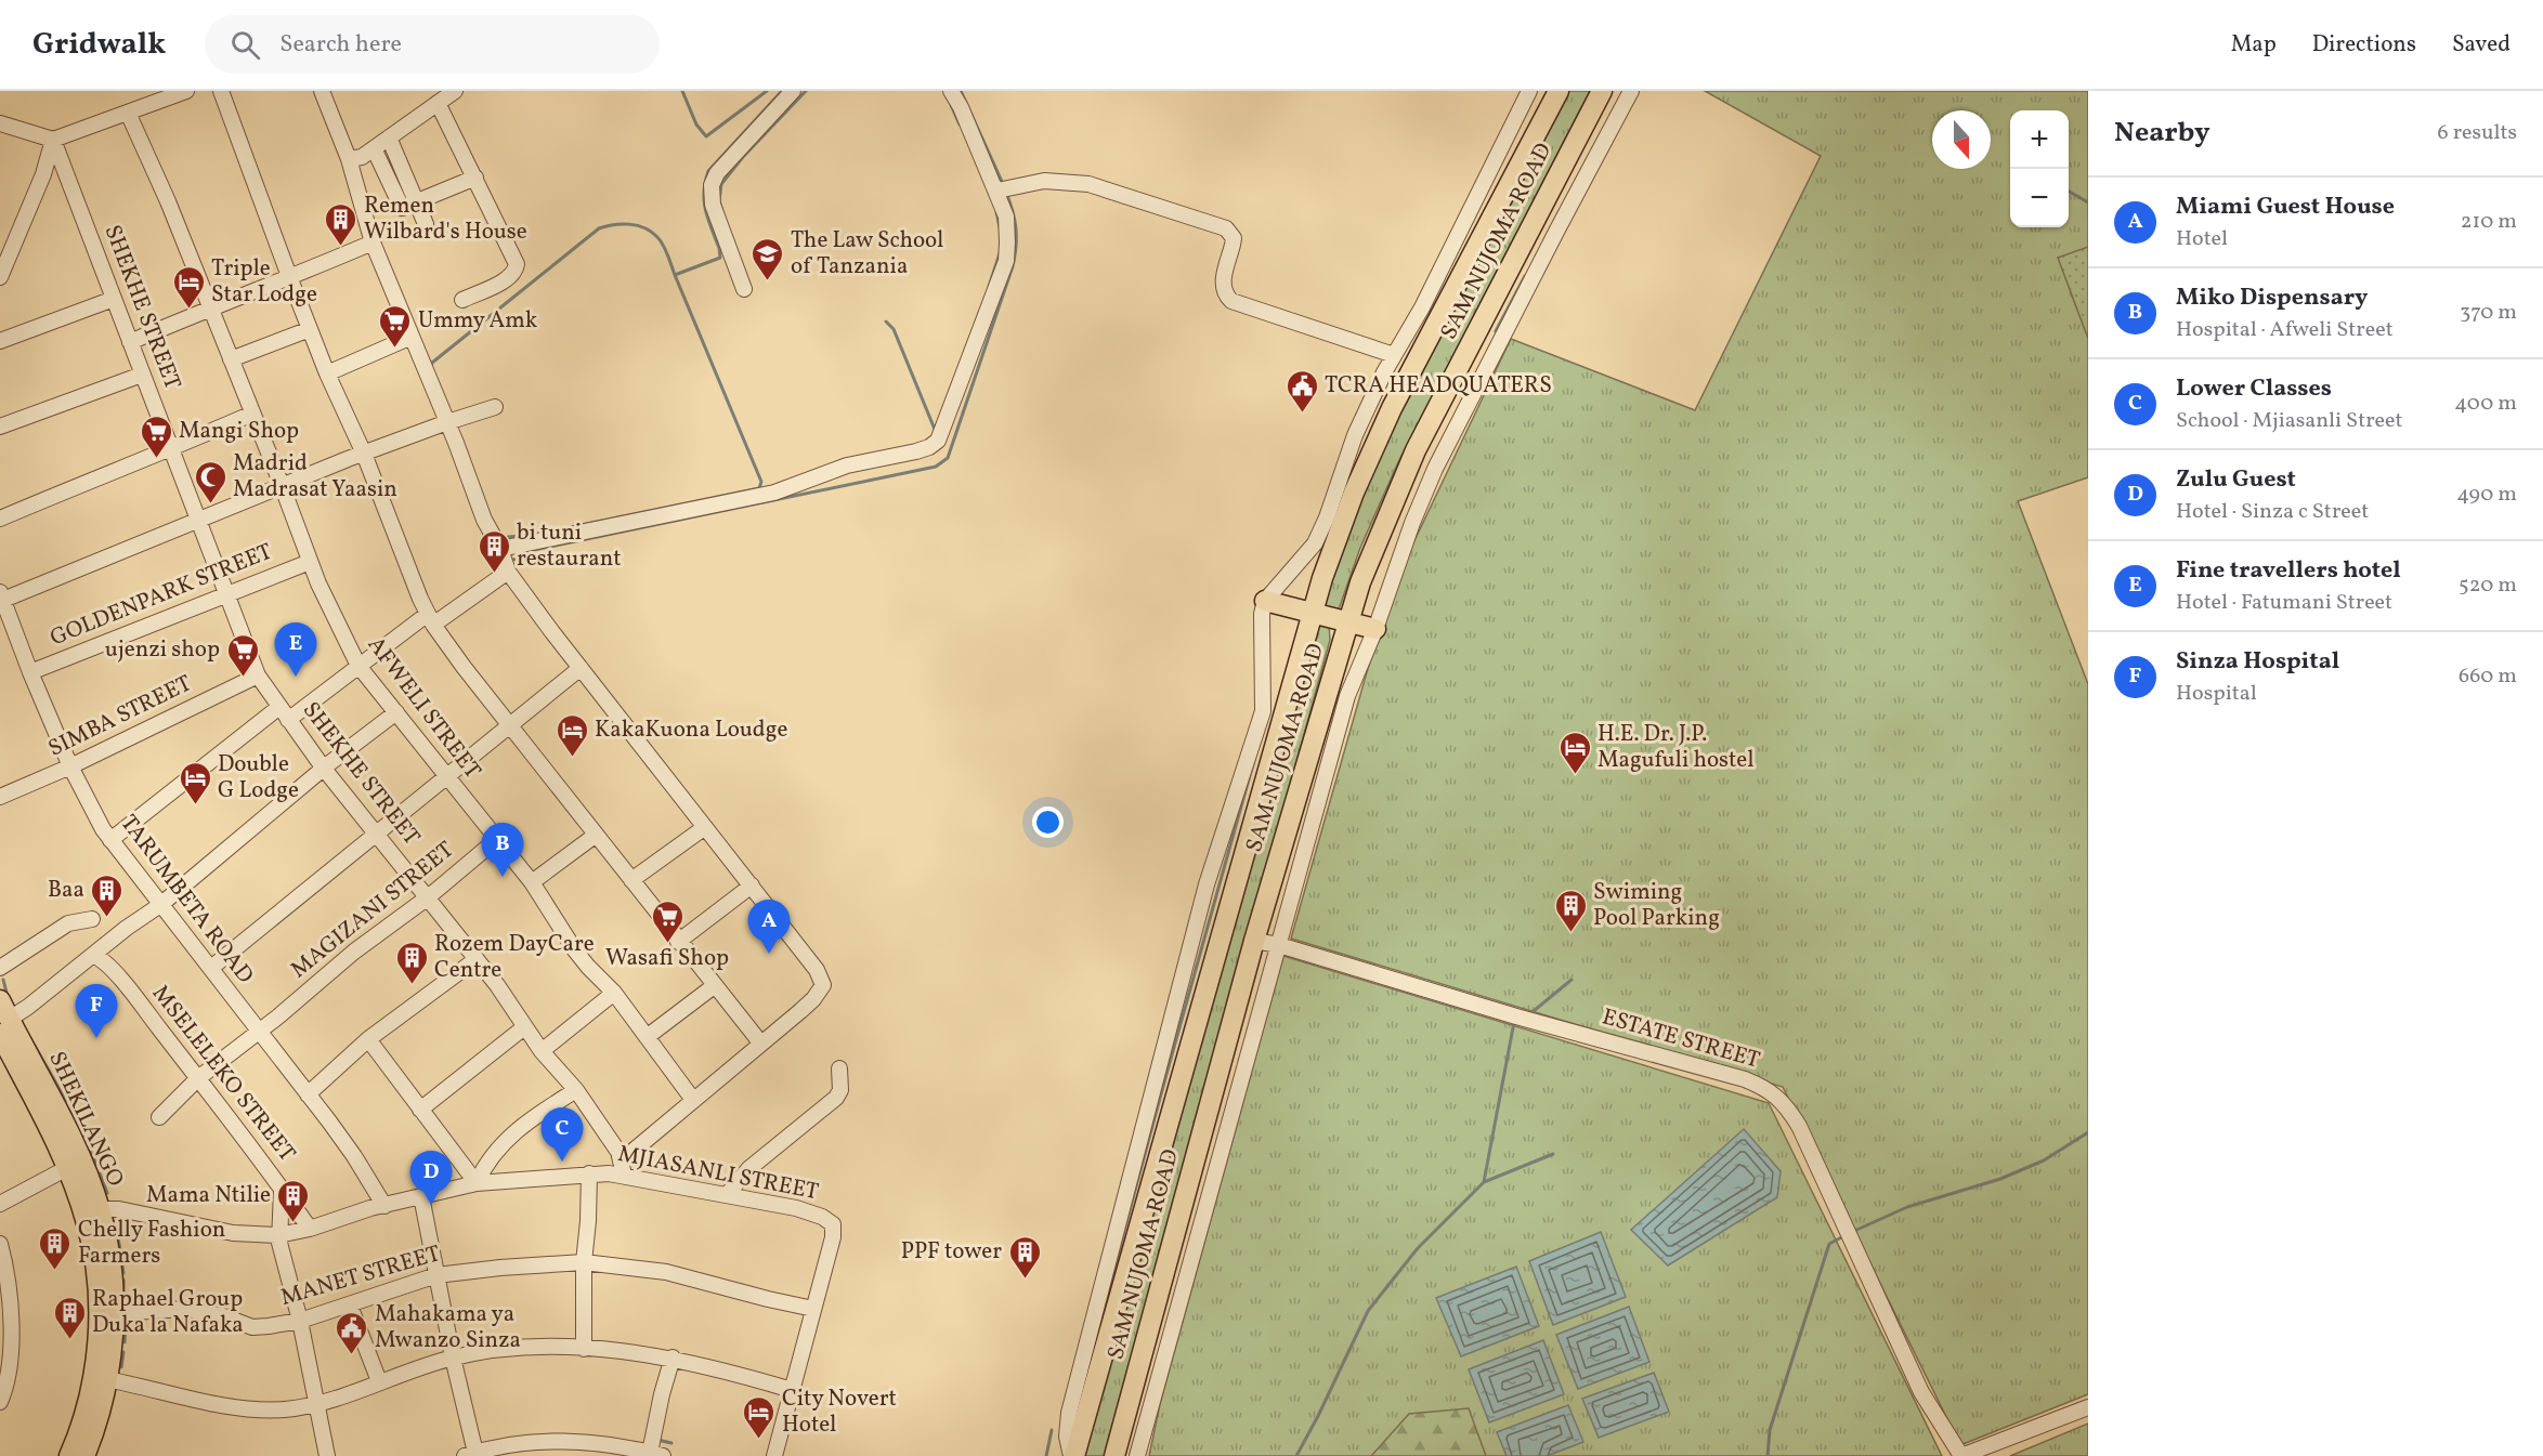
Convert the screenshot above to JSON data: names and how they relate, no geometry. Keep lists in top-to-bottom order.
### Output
{
  "streets": {
    "main road": ["SAM NUJOMA ROAD", "SHEKILANGO"],
    "street": [
      "SHEKHE STREET",
      "GOLDENPARK STREET",
      "AFWELI STREET",
      "SIMBA STREET",
      "TARUMBETA ROAD",
      "MAGIZANI STREET",
      "ESTATE STREET",
      "MSELELEKO STREET",
      "MJIASANLI STREET",
      "MANET STREET"
    ]
  },
  "crossings": [
    ["SAM NUJOMA ROAD", "ESTATE STREET"],
    ["SHEKHE STREET", "GOLDENPARK STREET"],
    ["SHEKHE STREET", "SIMBA STREET"],
    ["SHEKHE STREET", "MAGIZANI STREET"],
    ["SHEKHE STREET", "MJIASANLI STREET"],
    ["GOLDENPARK STREET", "AFWELI STREET"],
    ["GOLDENPARK STREET", "TARUMBETA ROAD"],
    ["AFWELI STREET", "MAGIZANI STREET"],
    ["SIMBA STREET", "TARUMBETA ROAD"],
    ["TARUMBETA ROAD", "MAGIZANI STREET"],
    ["TARUMBETA ROAD", "MJIASANLI STREET"],
    ["MAGIZANI STREET", "MSELELEKO STREET"],
    ["MSELELEKO STREET", "MJIASANLI STREET"],
    ["SHEKILANGO", "MJIASANLI STREET"],
    ["SHEKILANGO", "MANET STREET"],
    ["MJIASANLI STREET", "MANET STREET"]
  ],
  "places": {
    "building": [
      "Remen Wilbard's House",
      "bi tuni restaurant",
      "Baa",
      "Swiming Pool Parking",
      "Rozem DayCare Centre",
      "Mama Ntilie",
      "Chelly Fashion Farmers",
      "PPF tower",
      "Raphael Group Duka la Nafaka"
    ],
    "school or university": ["The Law School of Tanzania"],
    "hotel": [
      "Triple Star Lodge",
      "KakaKuona Loudge",
      "H.E. Dr. J.P. Magufuli hostel",
      "Double G Lodge",
      "City Novert Hotel"
    ],
    "supermarket": [
      "Ummy Amk",
      "Mangi Shop",
      "ujenzi shop",
      "Wasafi Shop"
    ],
    "public building": ["TCRA HEADQUATERS", "Mahakama ya Mwanzo Sinza"],
    "mosque": ["Madrid Madrasat Yaasin"]
  },
  "north": "bottom",
  "page": {
    "header": "Gridwalk",
    "search": "Search here",
    "nav": ["Map", "Directions", "Saved"],
    "heading": ["Nearby", "6 results"],
    "map_buttons": ["+", "−"],
    "list": [
      {
        "mark": "A",
        "name": "Miami Guest House",
        "note": "Hotel",
        "value": "210 m"
      },
      {
        "mark": "B",
        "name": "Miko Dispensary",
        "note": "Hospital · Afweli Street",
        "value": "370 m"
      },
      {
        "mark": "C",
        "name": "Lower Classes",
        "note": "School · Mjiasanli Street",
        "value": "400 m"
      },
      {
        "mark": "D",
        "name": "Zulu Guest",
        "note": "Hotel · Sinza c Street",
        "value": "490 m"
      },
      {
        "mark": "E",
        "name": "Fine travellers hotel",
        "note": "Hotel · Fatumani Street",
        "value": "520 m"
      },
      {
        "mark": "F",
        "name": "Sinza Hospital",
        "note": "Hospital",
        "value": "660 m"
      }
    ],
    "pins": [
      "E",
      "B",
      "A",
      "F",
      "C",
      "D"
    ]
  }
}
